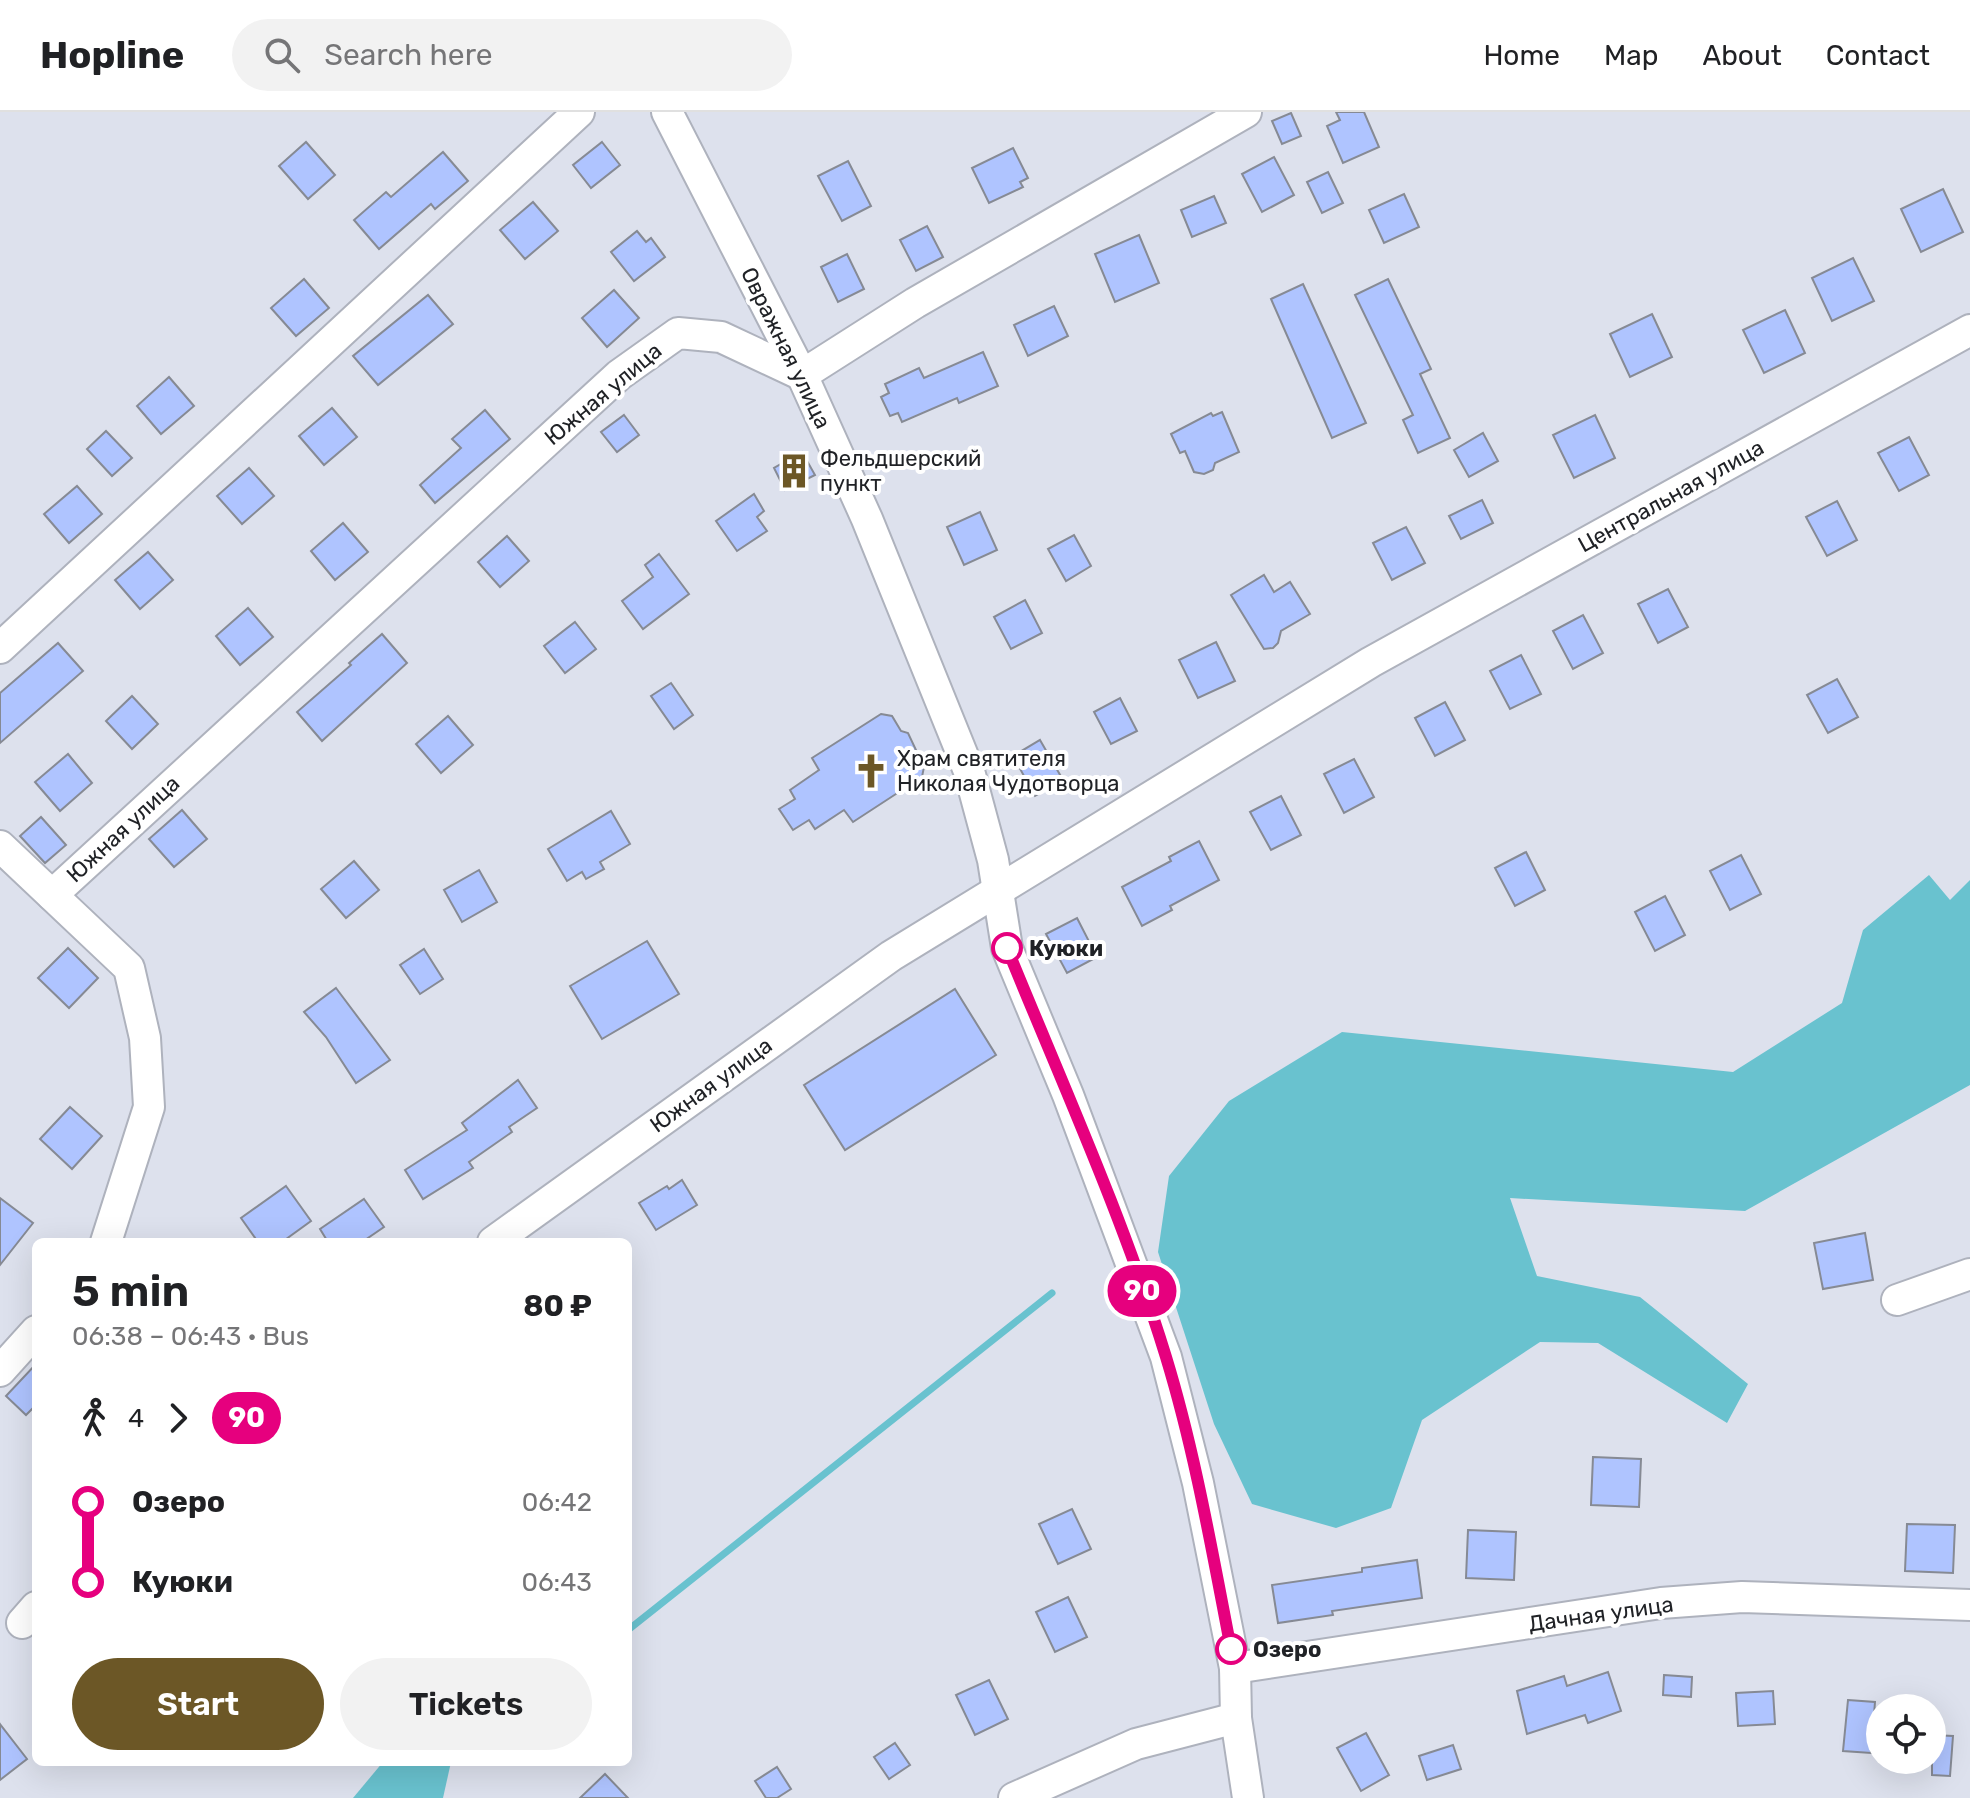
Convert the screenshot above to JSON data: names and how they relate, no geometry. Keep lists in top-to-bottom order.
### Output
{
  "streets": {
    "street": [
      "Овражная улица",
      "Южная улица",
      "Центральная улица",
      "Дачная улица"
    ]
  },
  "crossings": [
    ["Овражная улица", "Южная улица"],
    ["Овражная улица", "Центральная улица"],
    ["Овражная улица", "Дачная улица"],
    ["Южная улица", "Центральная улица"]
  ],
  "places": {
    "building": ["Фельдшерский пункт"],
    "church": ["Храм святителя Николая Чудотворца"],
    "other": ["Куюки", "Озеро"]
  },
  "lines": ["bus line 90"],
  "page": {
    "header": "Hopline",
    "search": "Search here",
    "nav": [
      "Home",
      "Map",
      "About",
      "Contact"
    ],
    "on_map": "90",
    "heading": ["5 min", "06:38 – 06:43 · Bus", "80 ₽"],
    "legs": ["4", "90"],
    "list": [
      {
        "name": "Озеро",
        "value": "06:42"
      },
      {
        "name": "Куюки",
        "value": "06:43"
      }
    ],
    "buttons": ["Start", "Tickets"]
  }
}
